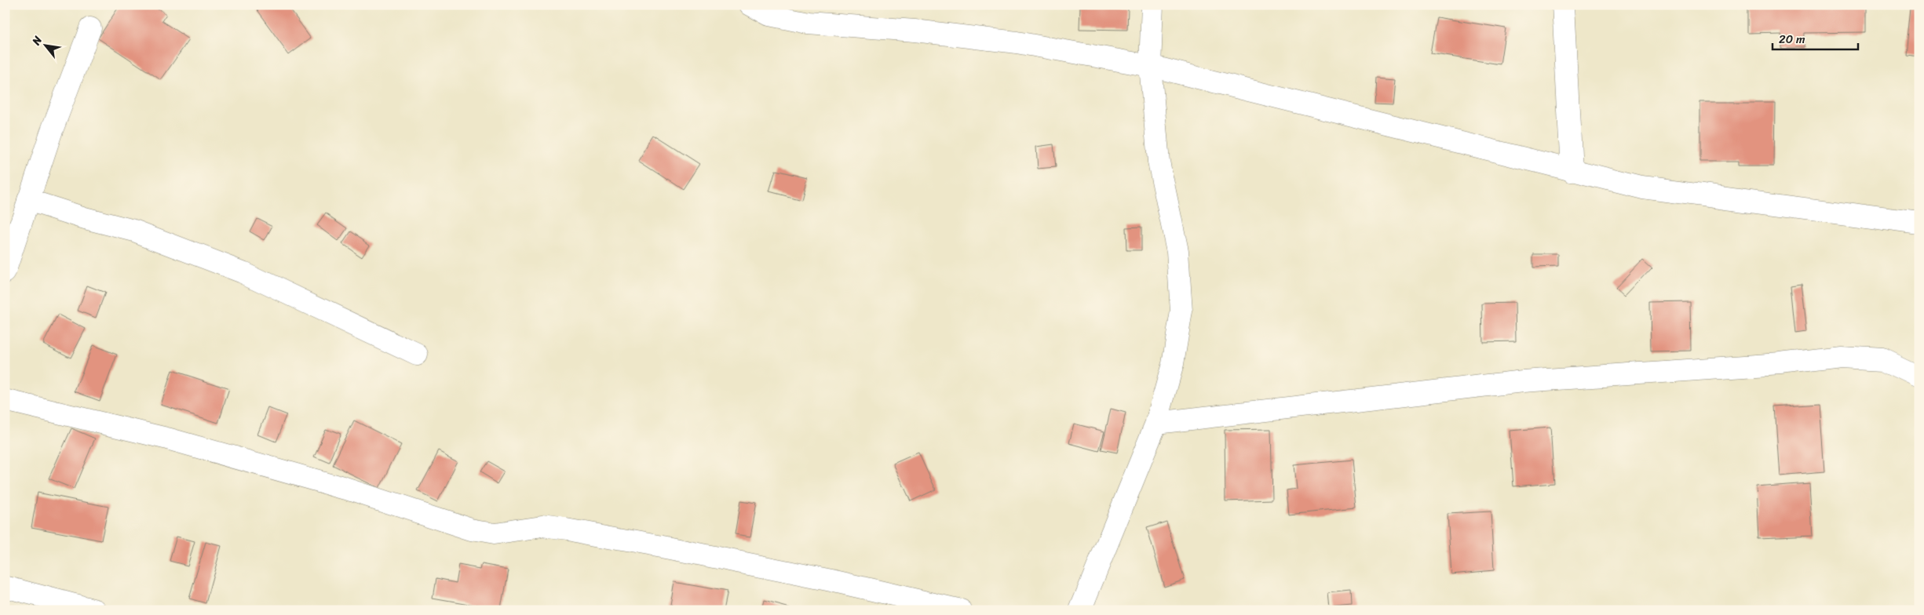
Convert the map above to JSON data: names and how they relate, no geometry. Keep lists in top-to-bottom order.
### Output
{
  "scale_bar": "20 m",
  "north": "top left"
}
